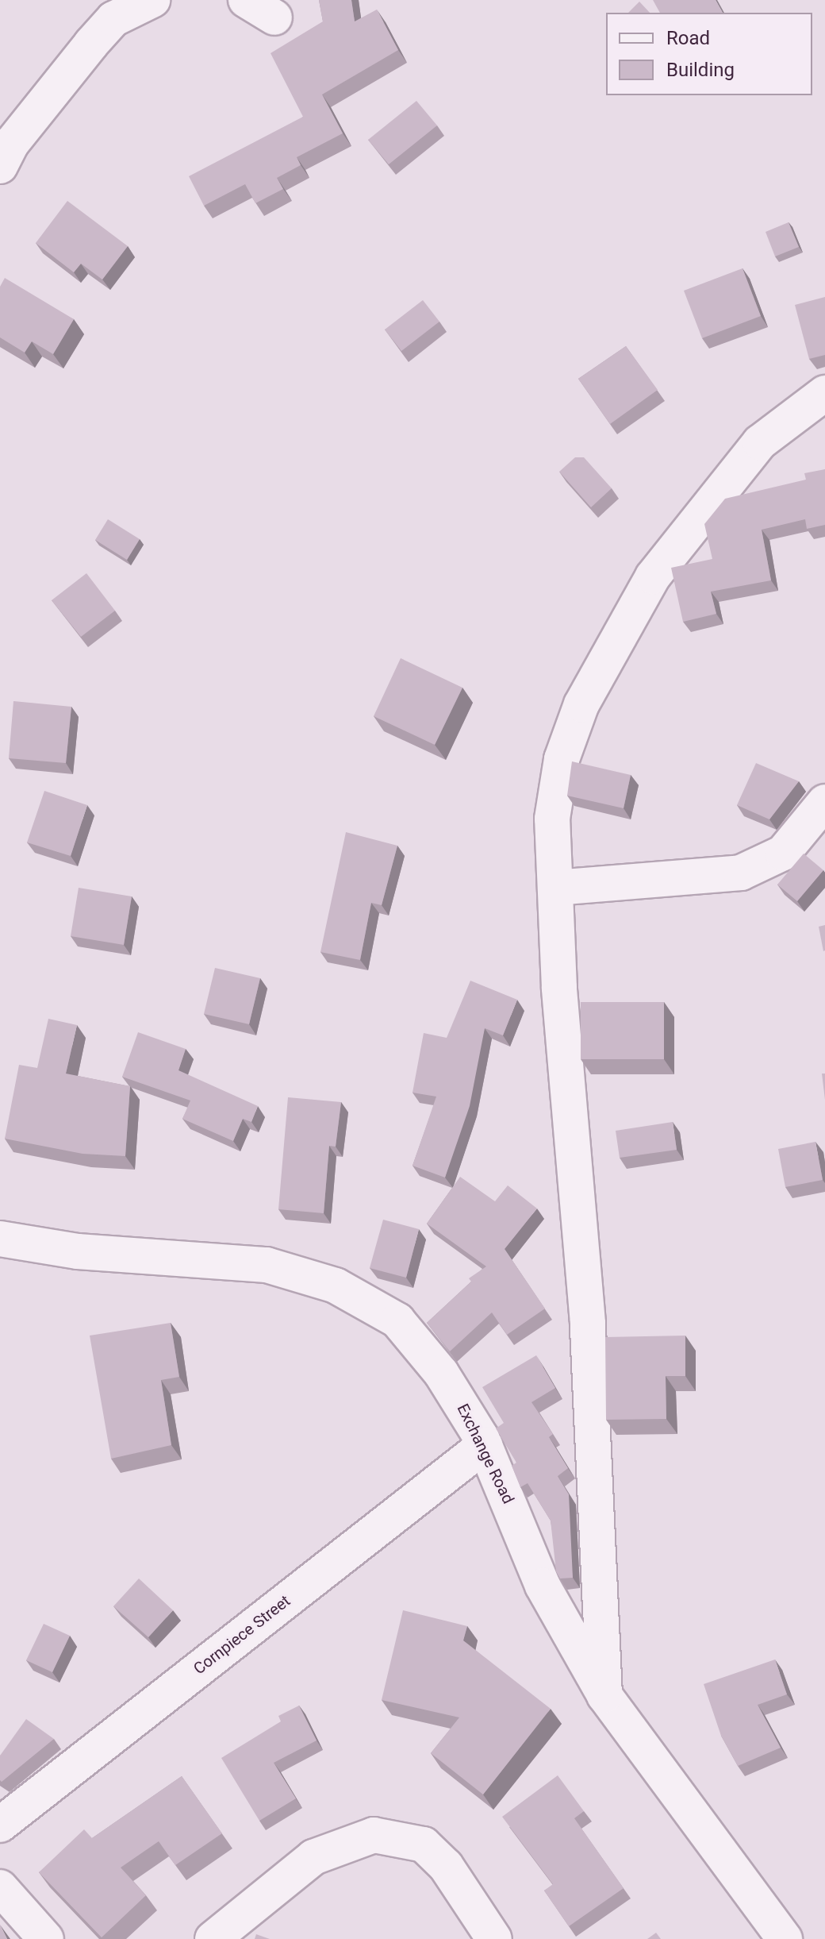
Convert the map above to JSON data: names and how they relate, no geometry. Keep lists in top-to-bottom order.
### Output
{
  "streets": {
    "street": ["Exchange Road", "Cornpiece Street"]
  },
  "crossings": [
    ["Exchange Road", "Cornpiece Street"]
  ],
  "legend": ["Road", "Building"]
}
